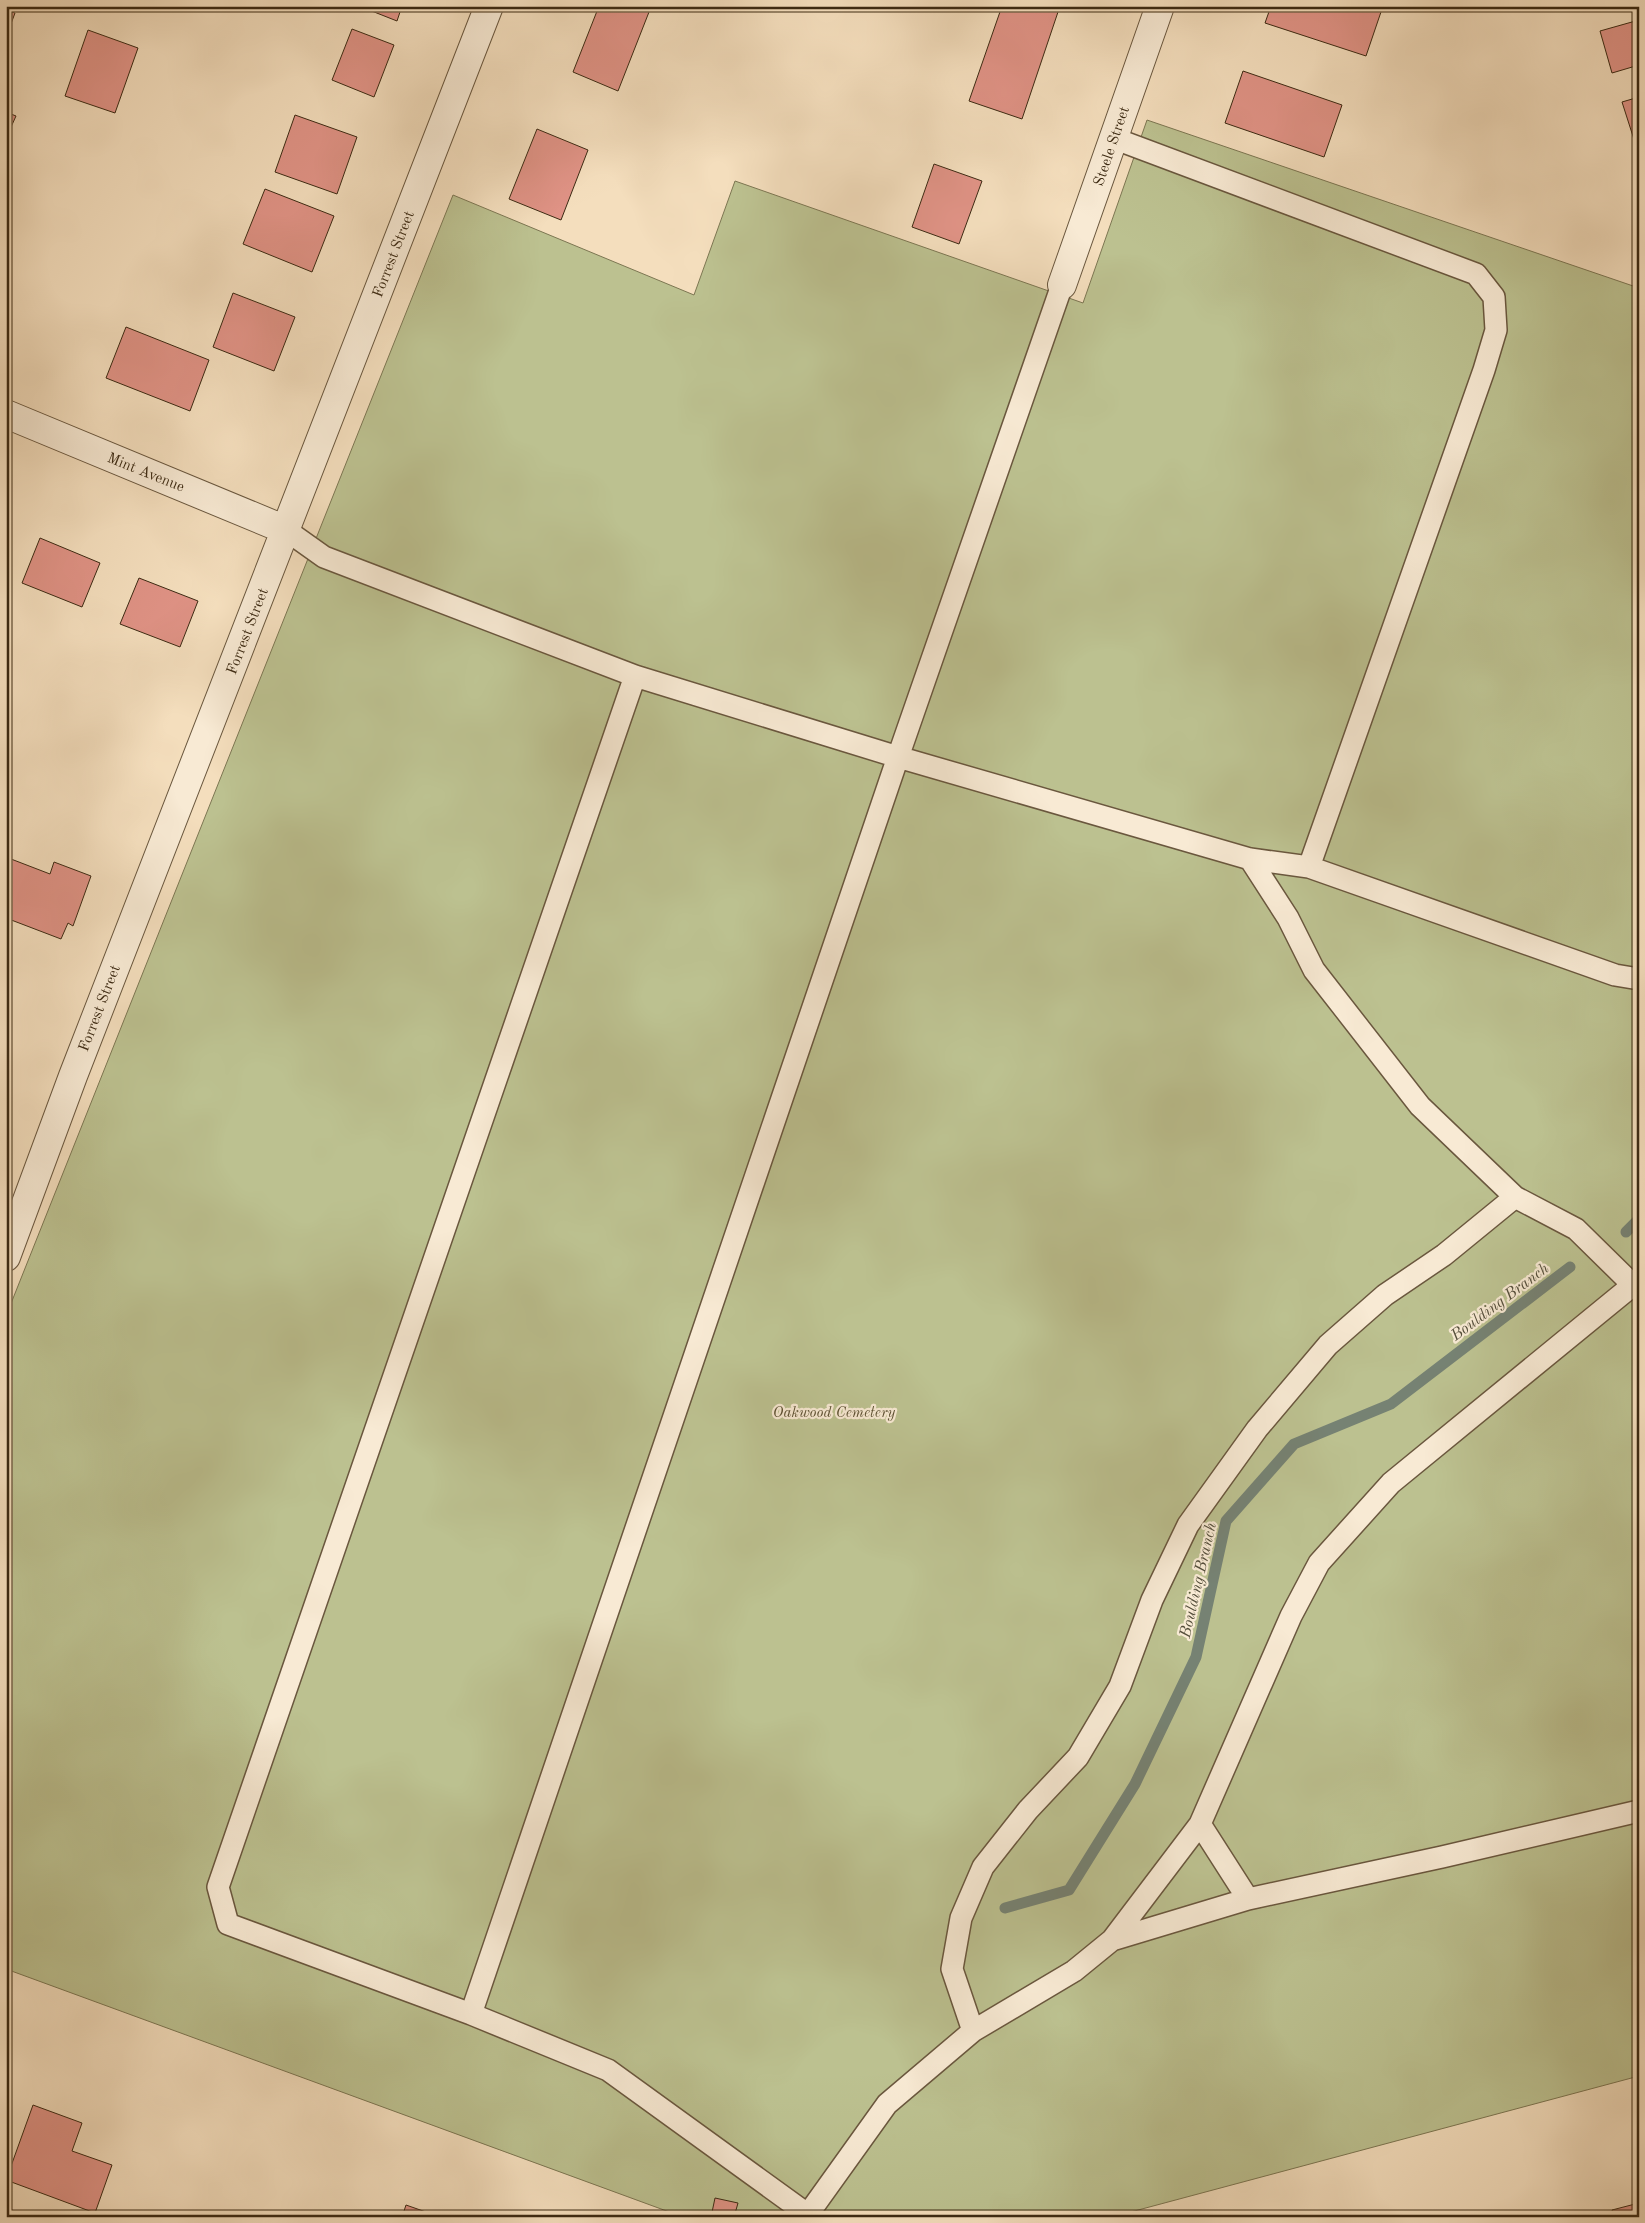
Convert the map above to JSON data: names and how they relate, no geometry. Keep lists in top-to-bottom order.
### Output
{
  "streets": {
    "street": ["Steele Street", "Forrest Street", "Mint Avenue"]
  },
  "crossings": [
    ["Forrest Street", "Mint Avenue"]
  ],
  "water": ["Boulding Branch"],
  "parks": ["Oakwood Cemetery"]
}
